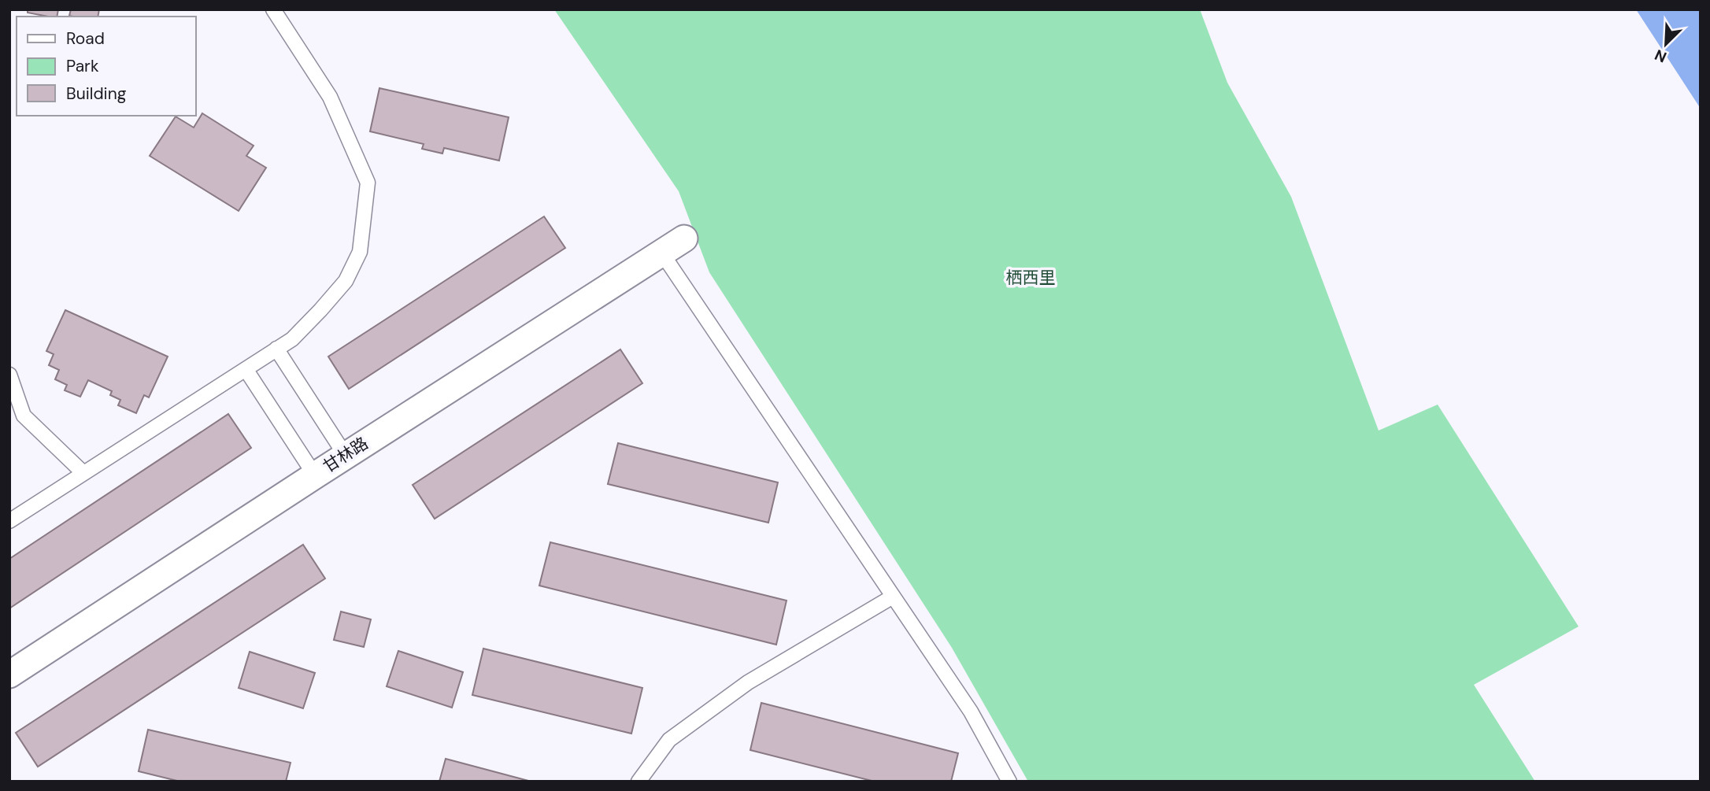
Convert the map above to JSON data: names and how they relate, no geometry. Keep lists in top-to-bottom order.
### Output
{
  "streets": {
    "street": ["甘林路"]
  },
  "parks": ["栖西里"],
  "legend": ["Road", "Park", "Building"],
  "north": "bottom left"
}
